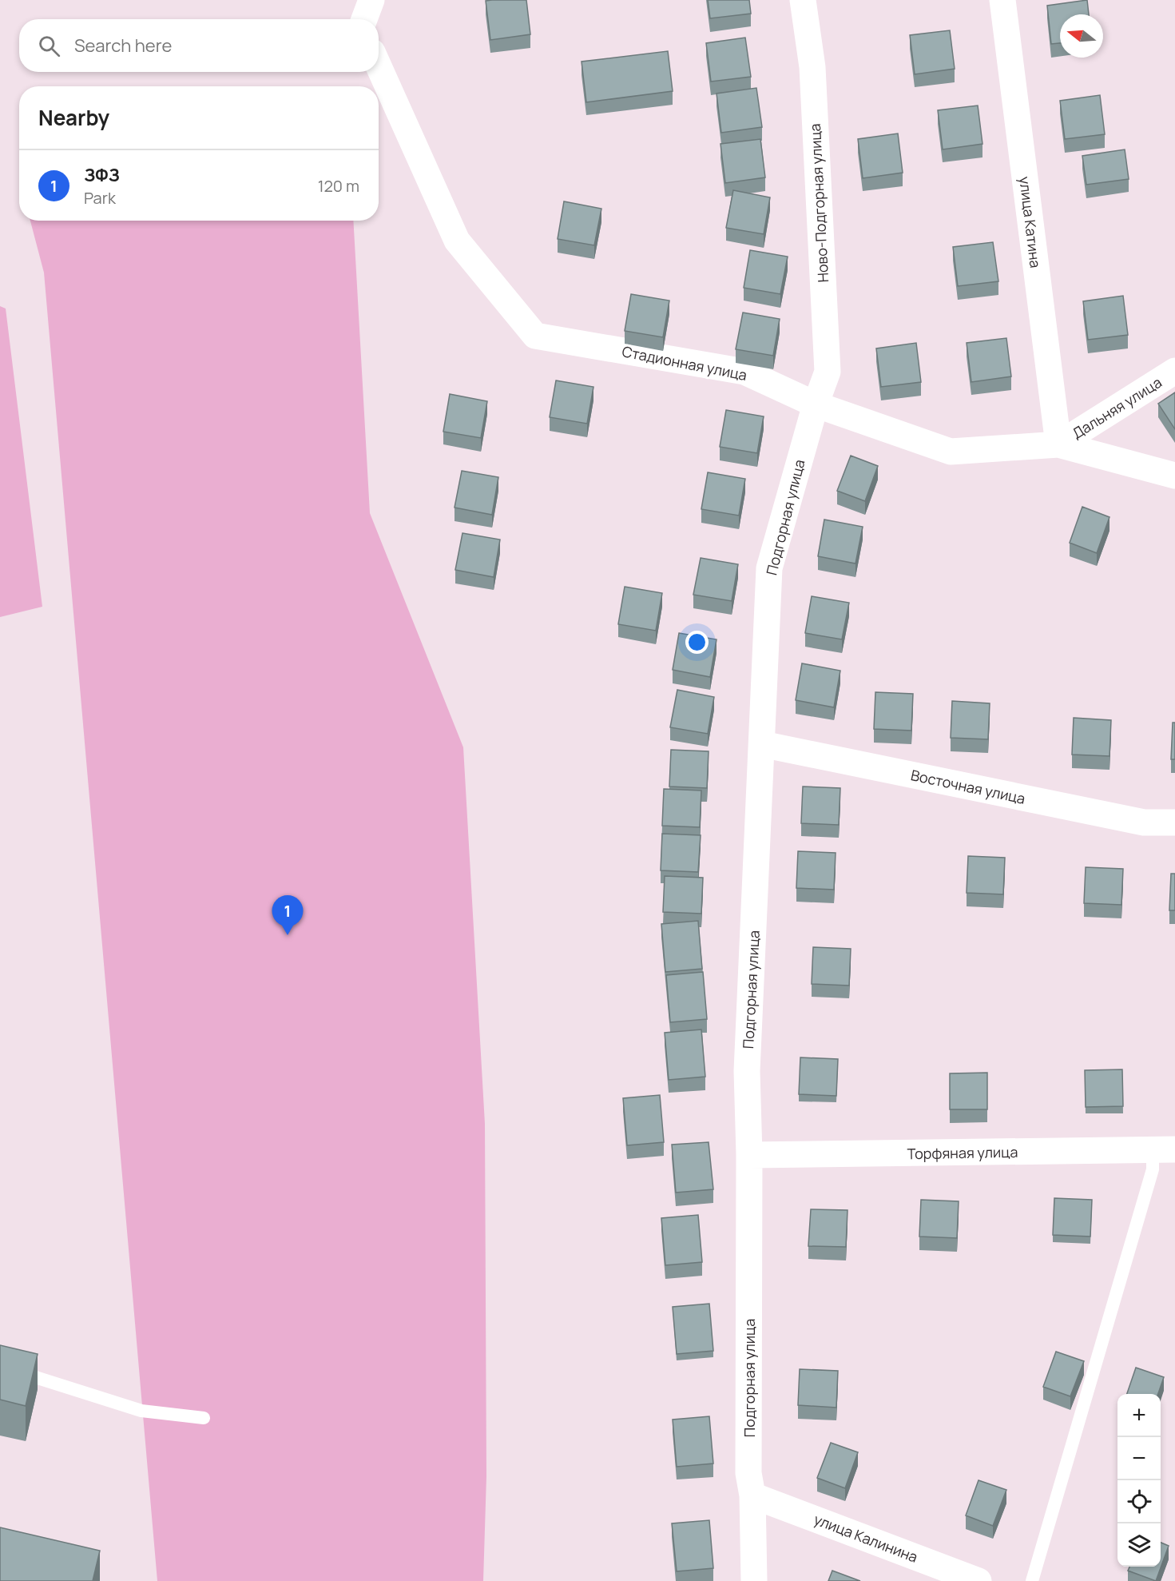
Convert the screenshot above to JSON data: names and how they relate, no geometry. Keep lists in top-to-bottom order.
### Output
{
  "streets": {
    "street": [
      "Ново-Подгорная улица",
      "улица Катина",
      "Стадионная улица",
      "Дальняя улица",
      "Подгорная улица",
      "Восточная улица",
      "Торфяная улица",
      "улица Калинина"
    ]
  },
  "crossings": [
    ["Ново-Подгорная улица", "Стадионная улица"],
    ["Ново-Подгорная улица", "Подгорная улица"],
    ["улица Катина", "Стадионная улица"],
    ["улица Катина", "Дальняя улица"],
    ["Стадионная улица", "Дальняя улица"],
    ["Стадионная улица", "Подгорная улица"],
    ["Подгорная улица", "Восточная улица"],
    ["Подгорная улица", "Торфяная улица"],
    ["Подгорная улица", "улица Калинина"]
  ],
  "north": "left",
  "page": {
    "search": "Search here",
    "heading": "Nearby",
    "list": [
      {
        "mark": "1",
        "name": "ЗФЗ",
        "note": "Park",
        "value": "120 m"
      }
    ],
    "pins": "1",
    "map_buttons": ["+", "−"]
  }
}
